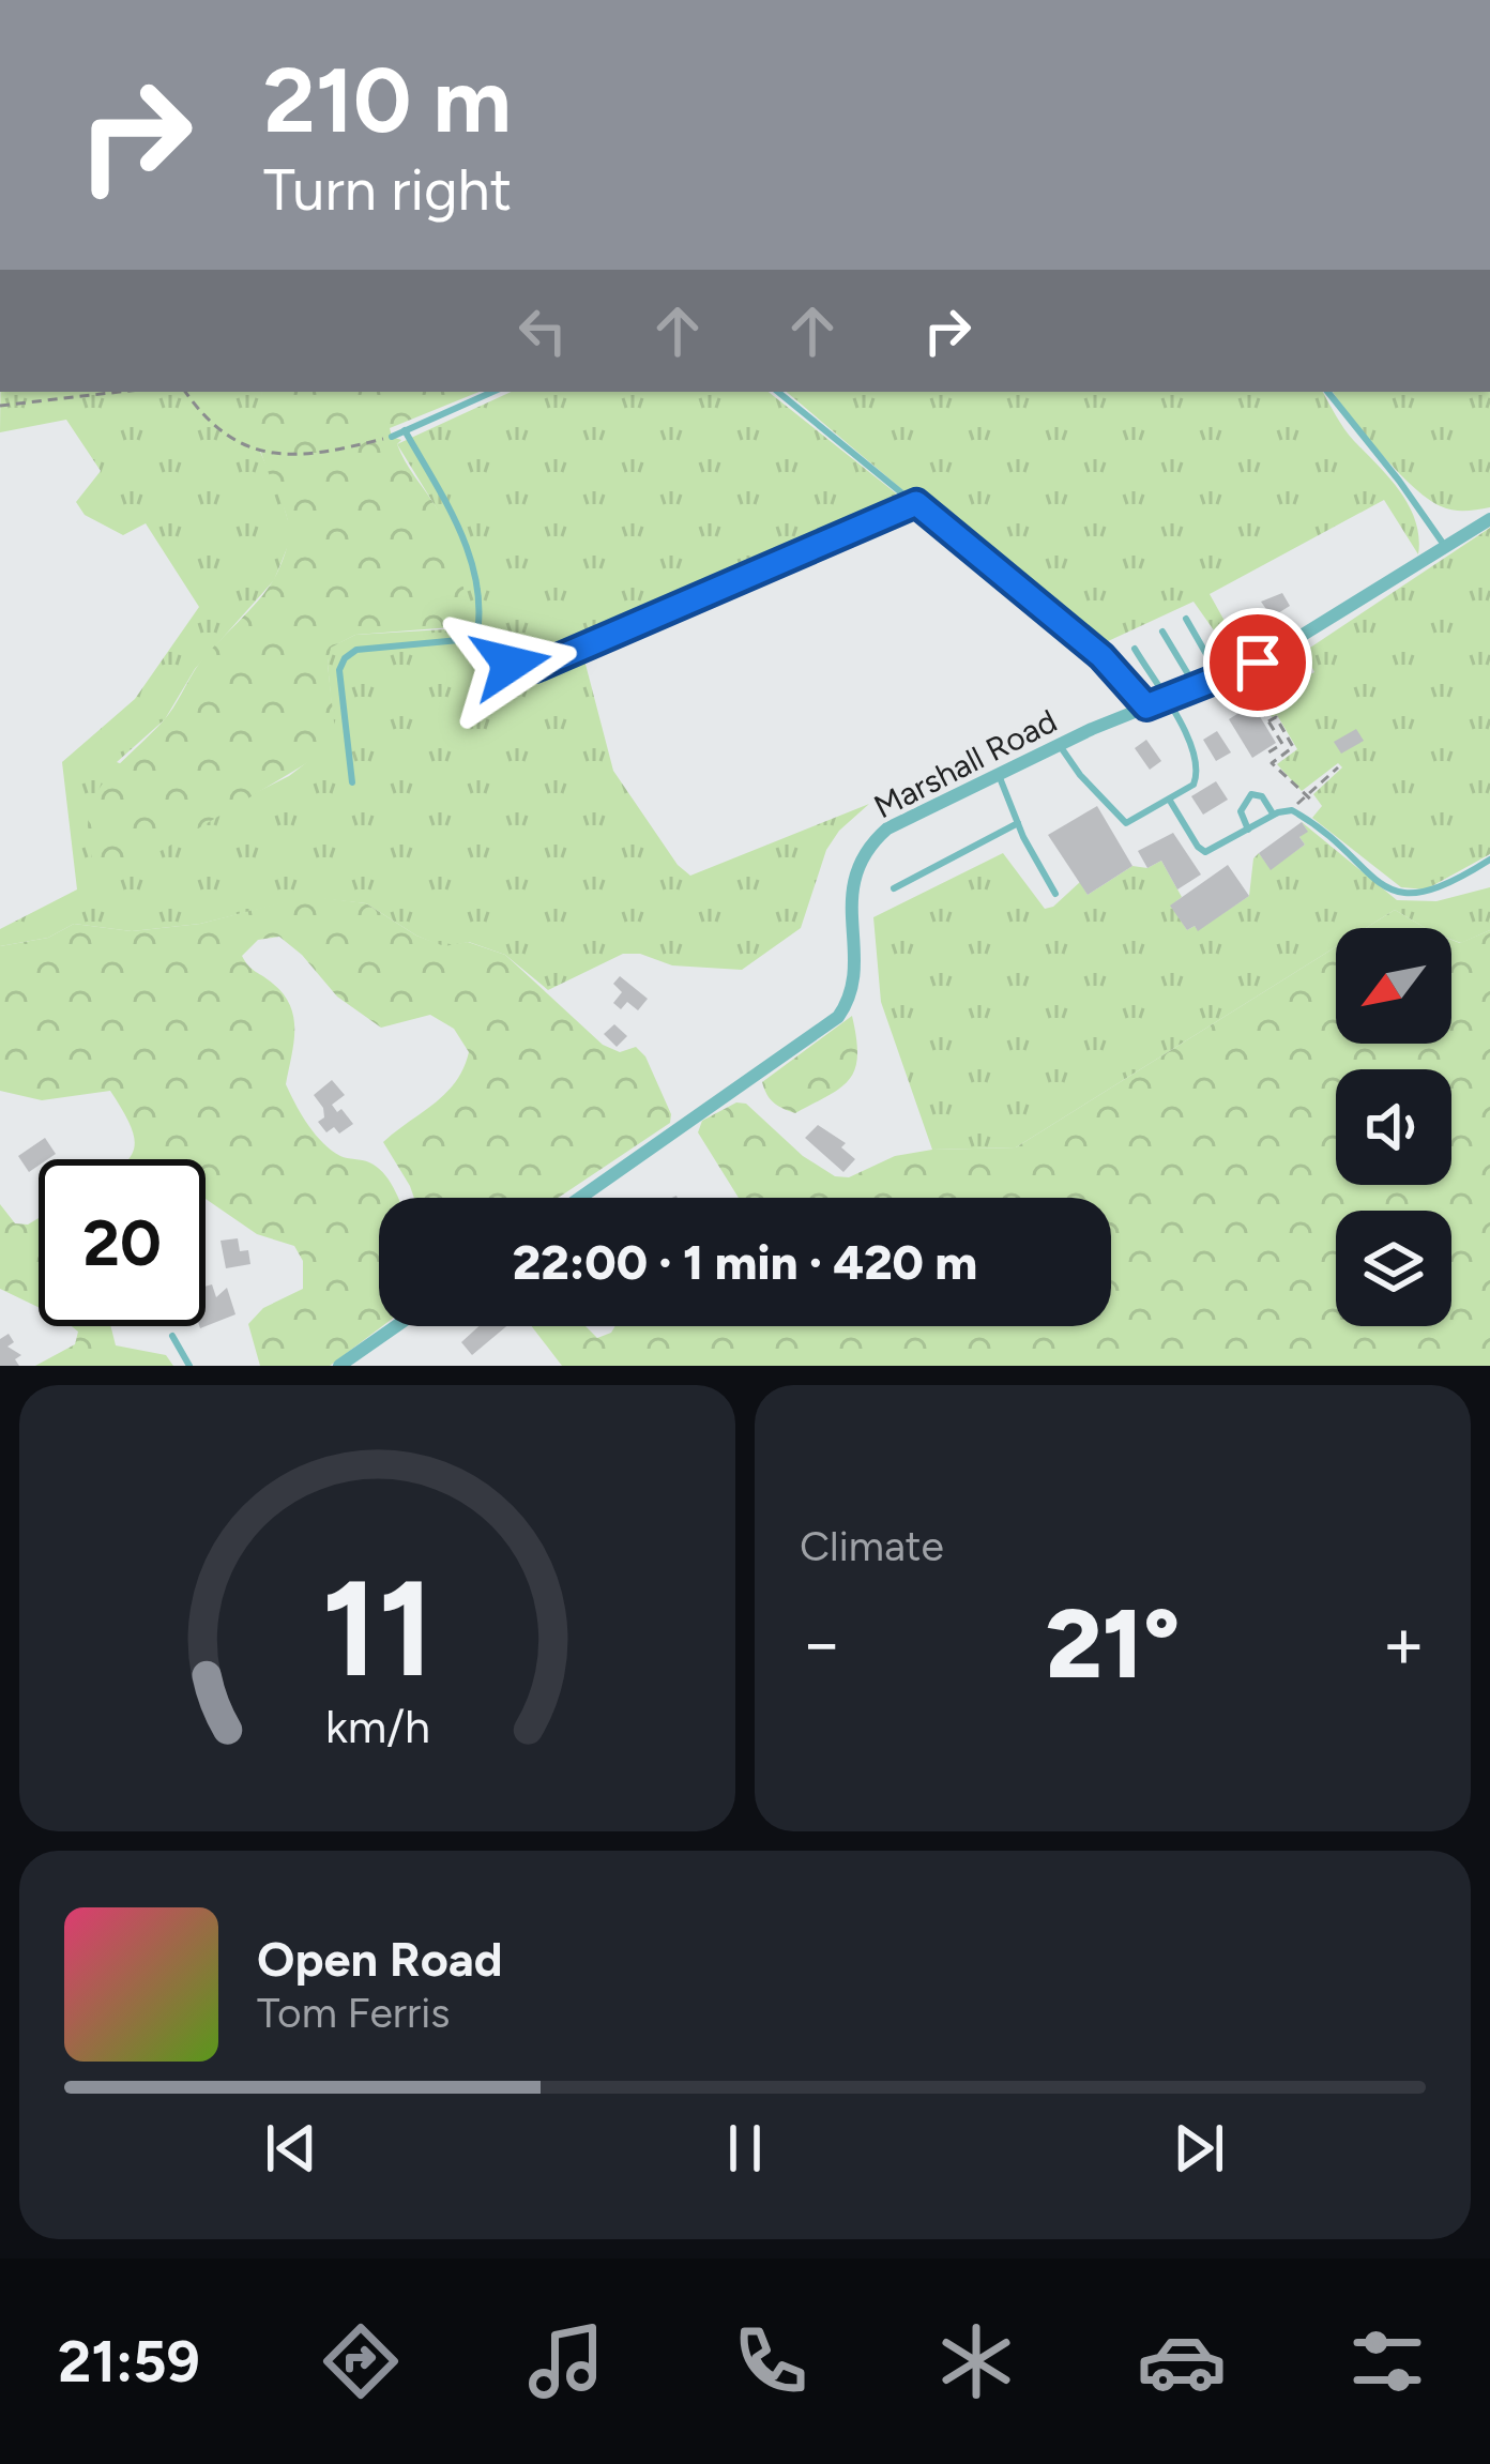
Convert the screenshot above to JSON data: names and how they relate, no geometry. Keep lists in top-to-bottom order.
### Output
{
  "streets": {
    "street": ["Marshall Road"]
  },
  "north": "bottom left",
  "page": {
    "turn": ["210 m", "Turn right"],
    "limit": "20",
    "trip": "22:00 · 1 min · 420 m",
    "tile": "Climate",
    "heat": ["−", "21°", "+"],
    "song": ["Open Road", "Tom Ferris"],
    "tabs": "21:59",
    "gauge": ["11", "km/h"]
  }
}
